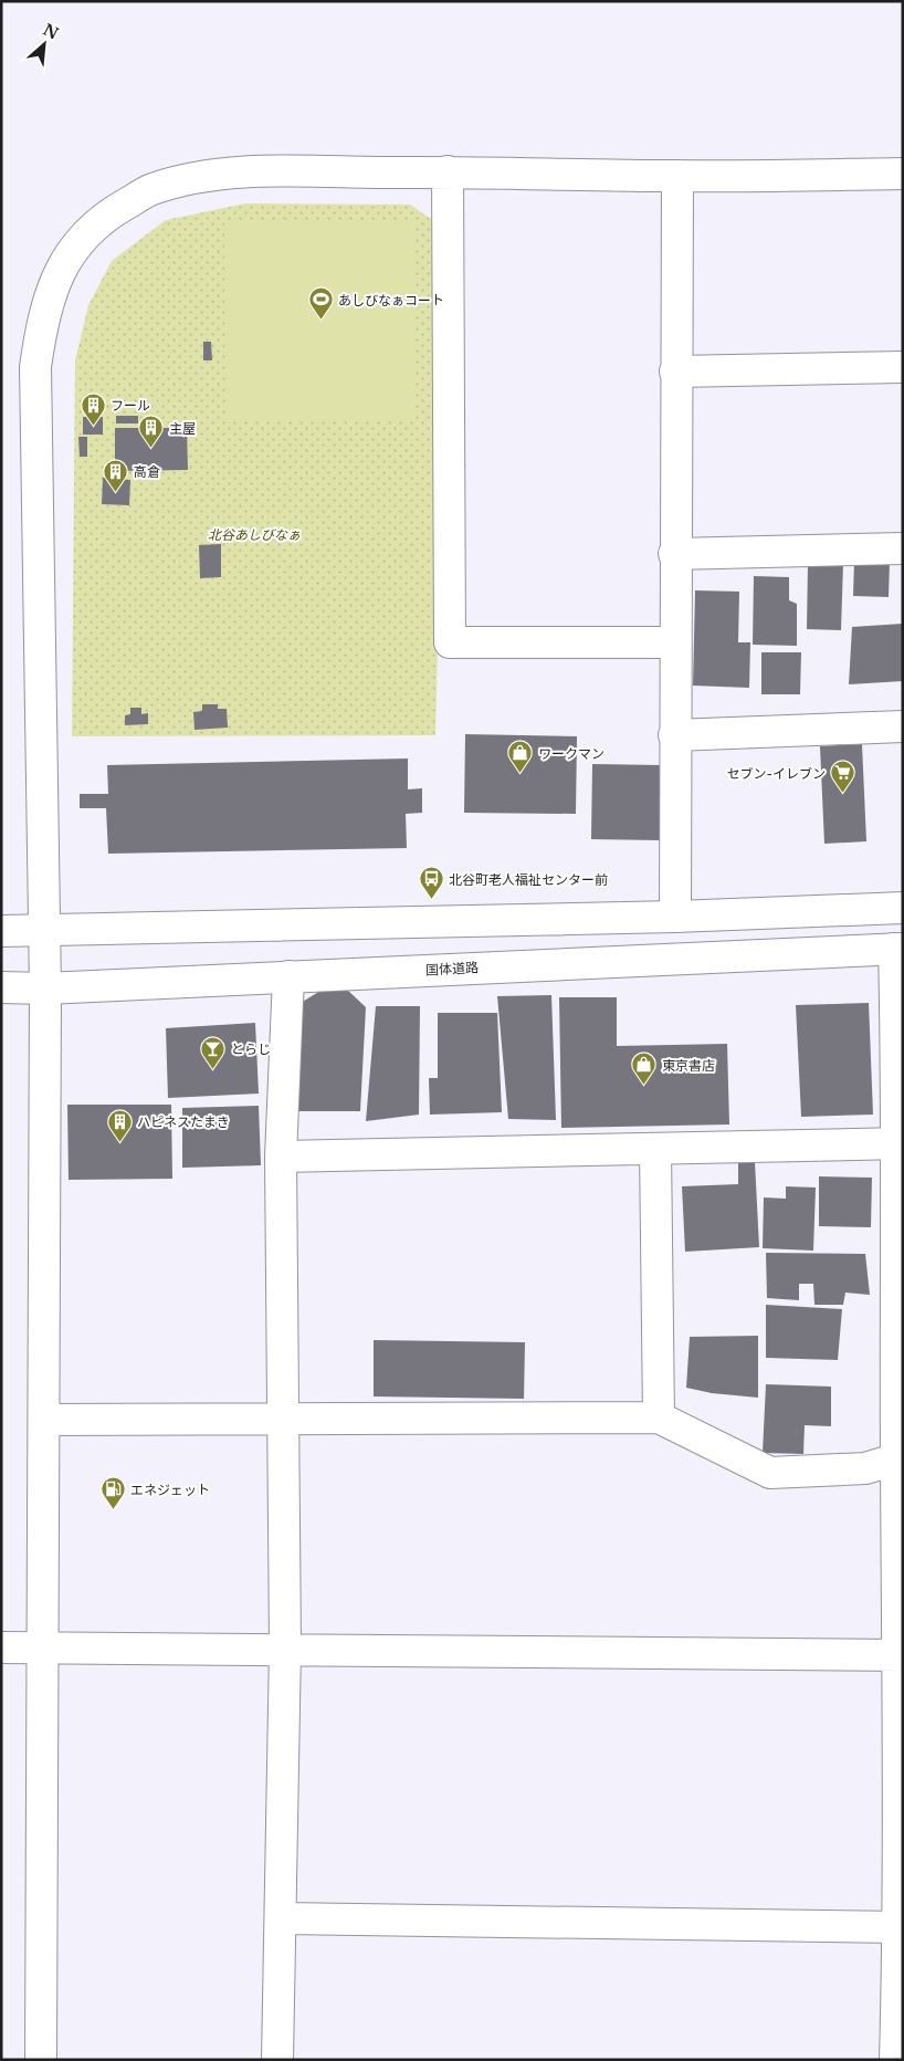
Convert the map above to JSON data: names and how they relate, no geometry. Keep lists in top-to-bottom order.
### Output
{
  "streets": {
    "street": ["国体道路"]
  },
  "parks": ["北谷あしびなぁ"],
  "places": {
    "sports": ["あしびなぁコート"],
    "building": [
      "フール",
      "主屋",
      "高倉",
      "ハピネスたまき"
    ],
    "shop": ["ワークマン", "東京書店"],
    "supermarket": ["セブン-イレブン"],
    "bus stop": ["北谷町老人福祉センター前"],
    "bar": ["とらじ"],
    "fuel station": ["エネジェット"]
  },
  "north": "top right"
}
